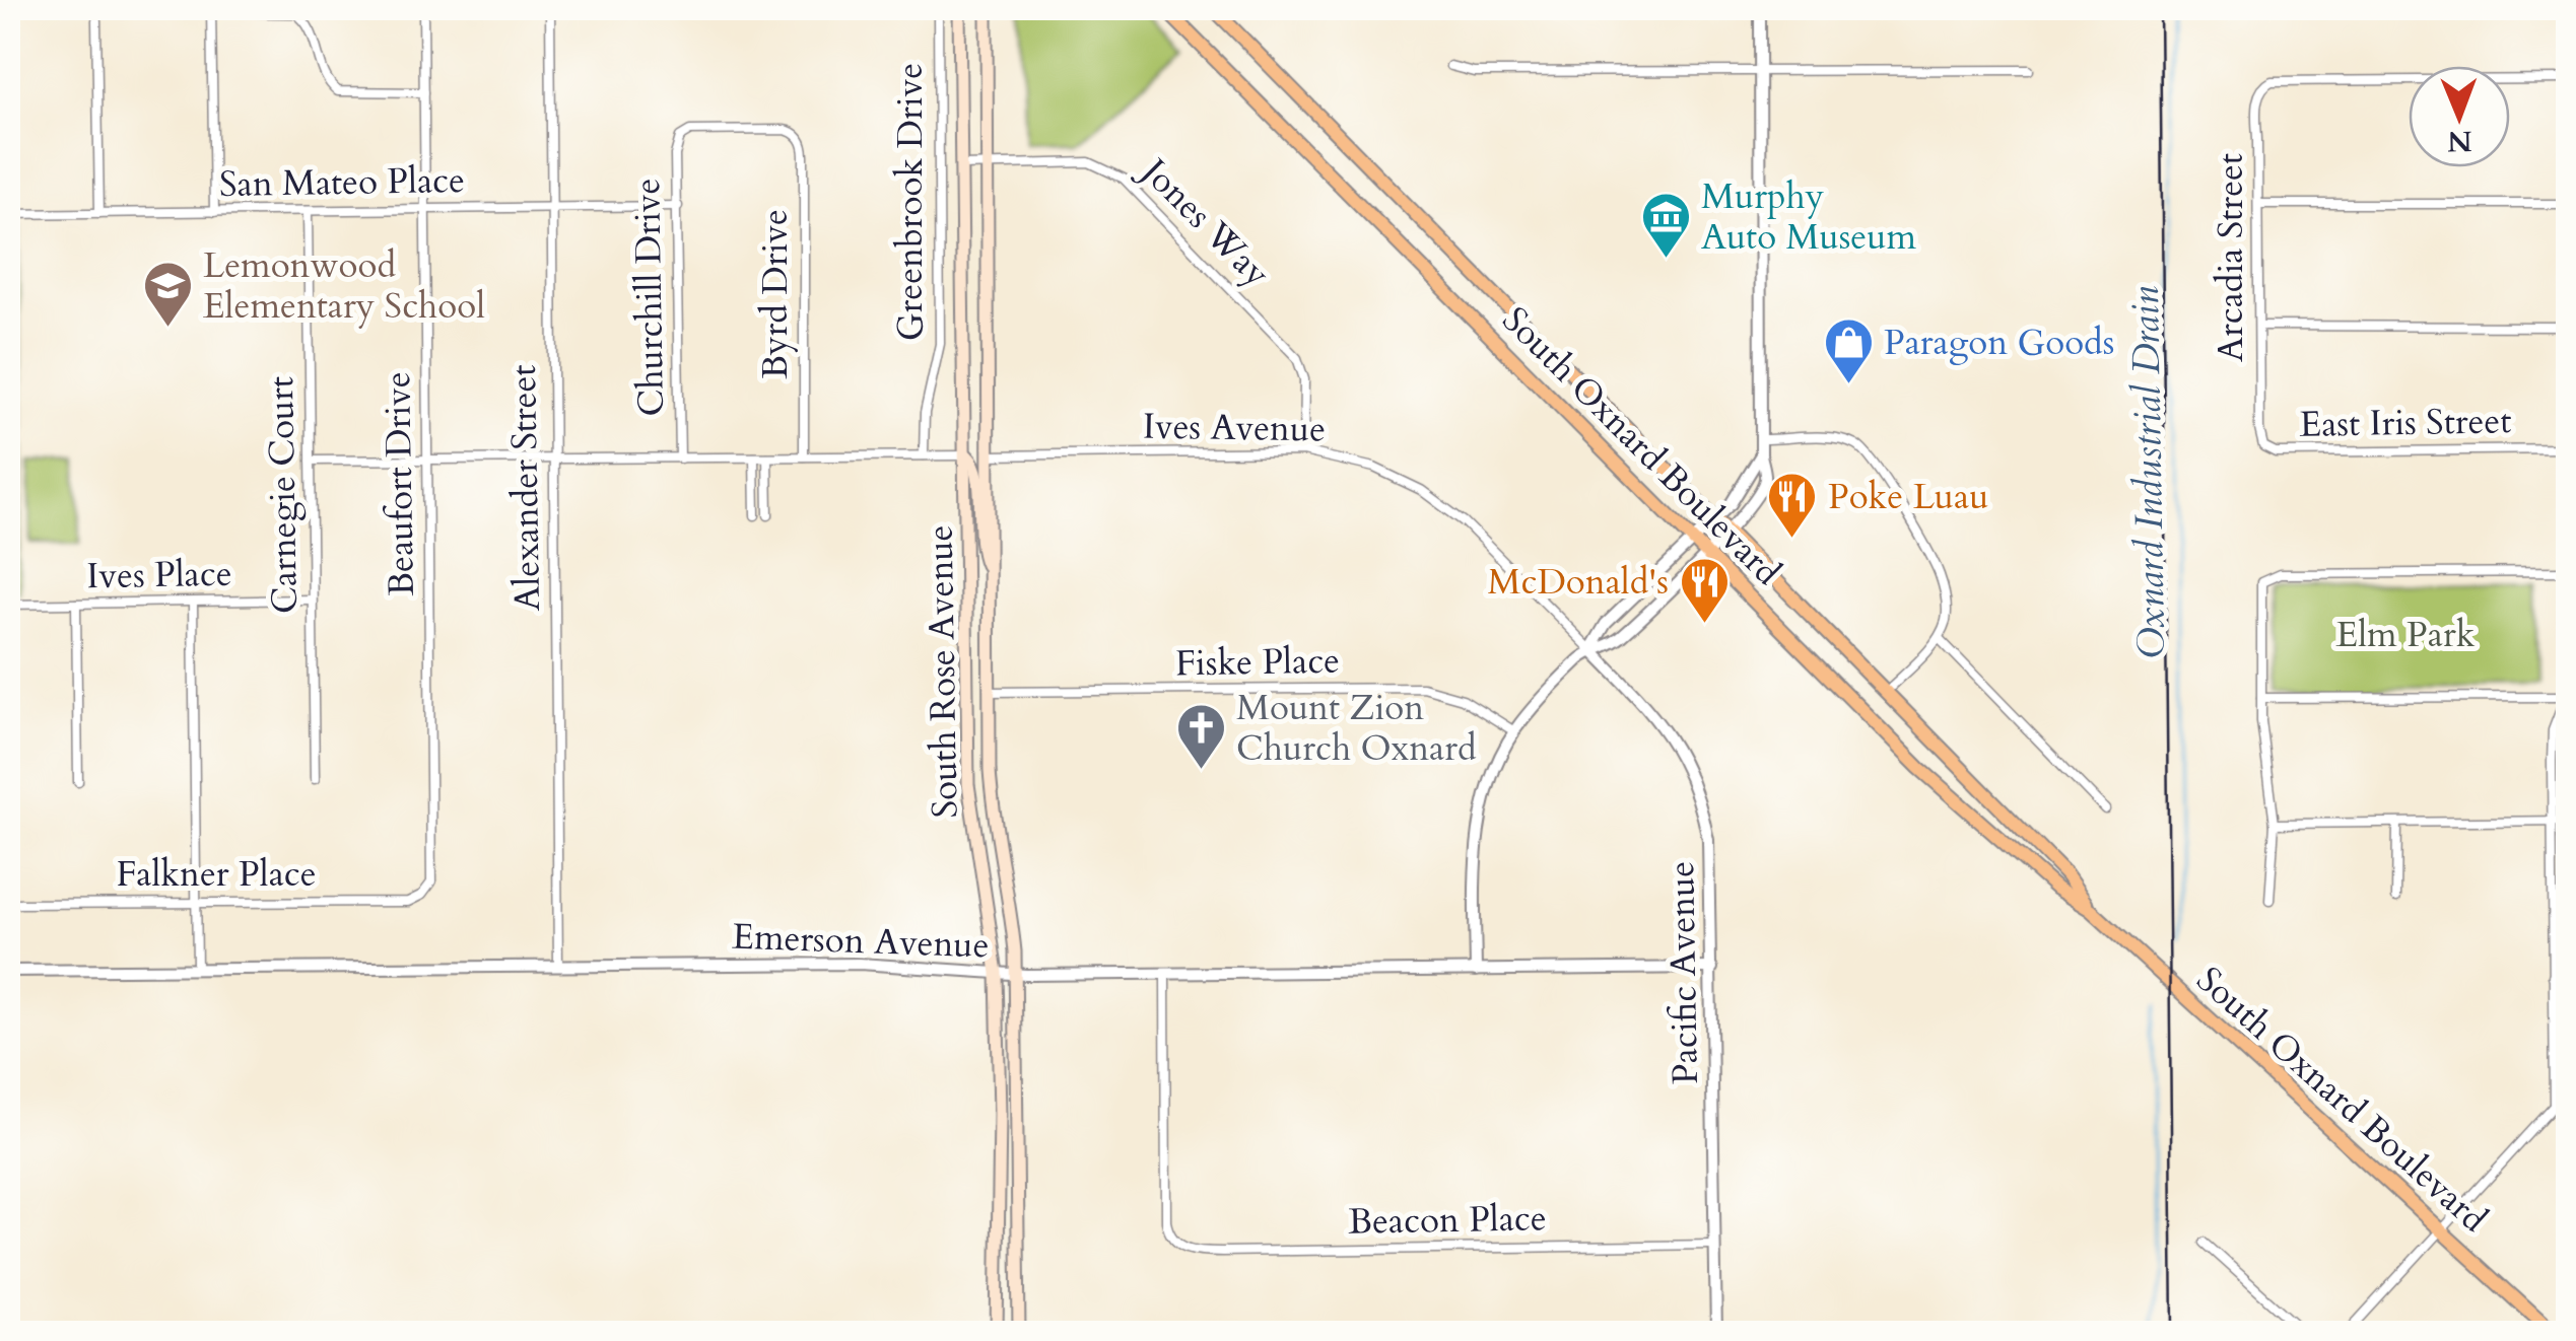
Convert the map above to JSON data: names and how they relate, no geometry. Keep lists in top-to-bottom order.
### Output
{
  "streets": {
    "main road": ["South Oxnard Boulevard", "South Rose Avenue"],
    "street": [
      "San Mateo Place",
      "Greenbrook Drive",
      "Jones Way",
      "Arcadia Street",
      "Byrd Drive",
      "Churchill Drive",
      "East Iris Street",
      "Ives Avenue",
      "Beaufort Drive",
      "Alexander Street",
      "Carnegie Court",
      "Ives Place",
      "Fiske Place",
      "Falkner Place",
      "Emerson Avenue",
      "Pacific Avenue",
      "Beacon Place"
    ]
  },
  "crossings": [
    ["San Mateo Place", "Churchill Drive"],
    ["San Mateo Place", "Beaufort Drive"],
    ["San Mateo Place", "Alexander Street"],
    ["San Mateo Place", "Carnegie Court"],
    ["Jones Way", "Ives Avenue"],
    ["Jones Way", "South Rose Avenue"],
    ["Arcadia Street", "East Iris Street"],
    ["Byrd Drive", "Churchill Drive"],
    ["Ives Avenue", "South Rose Avenue"],
    ["Ives Avenue", "Pacific Avenue"],
    ["Beaufort Drive", "Falkner Place"],
    ["Alexander Street", "Emerson Avenue"],
    ["Carnegie Court", "Ives Place"],
    ["Fiske Place", "South Rose Avenue"],
    ["South Rose Avenue", "Emerson Avenue"],
    ["Emerson Avenue", "Pacific Avenue"],
    ["Emerson Avenue", "Beacon Place"],
    ["Pacific Avenue", "Beacon Place"]
  ],
  "water": ["Oxnard Industrial Drain"],
  "parks": ["Elm Park"],
  "places": {
    "museum": ["Murphy Auto Museum"],
    "school or university": ["Lemonwood Elementary School"],
    "shop": ["Paragon Goods"],
    "restaurant": ["Poke Luau", "McDonald's"],
    "church": ["Mount Zion Church Oxnard"]
  },
  "north": "bottom"
}
